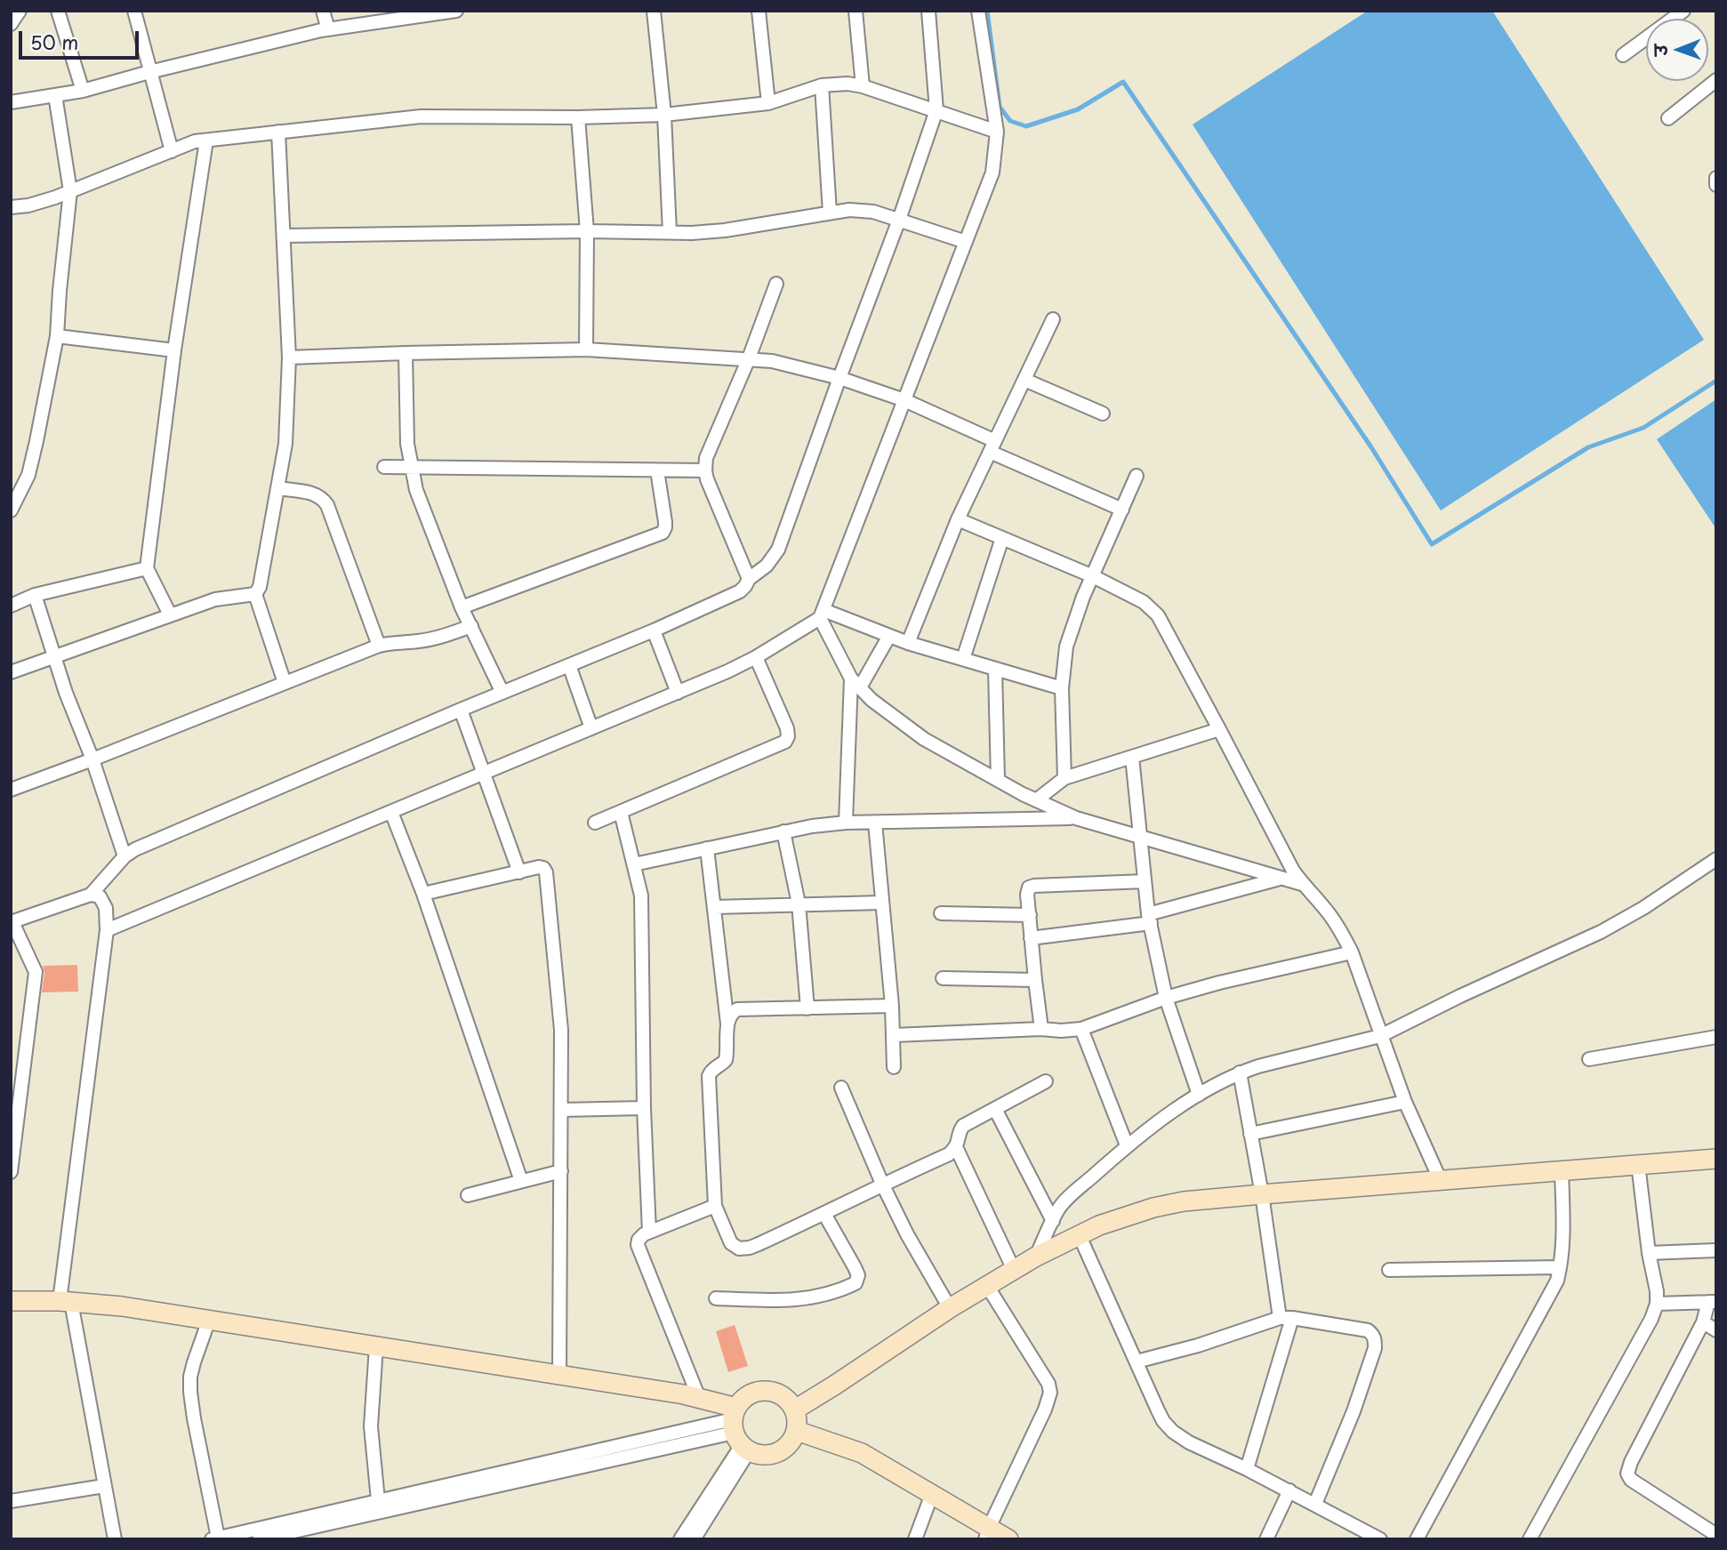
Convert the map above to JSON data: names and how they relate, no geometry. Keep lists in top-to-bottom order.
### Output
{
  "scale_bar": "50 m",
  "north": "left"
}
